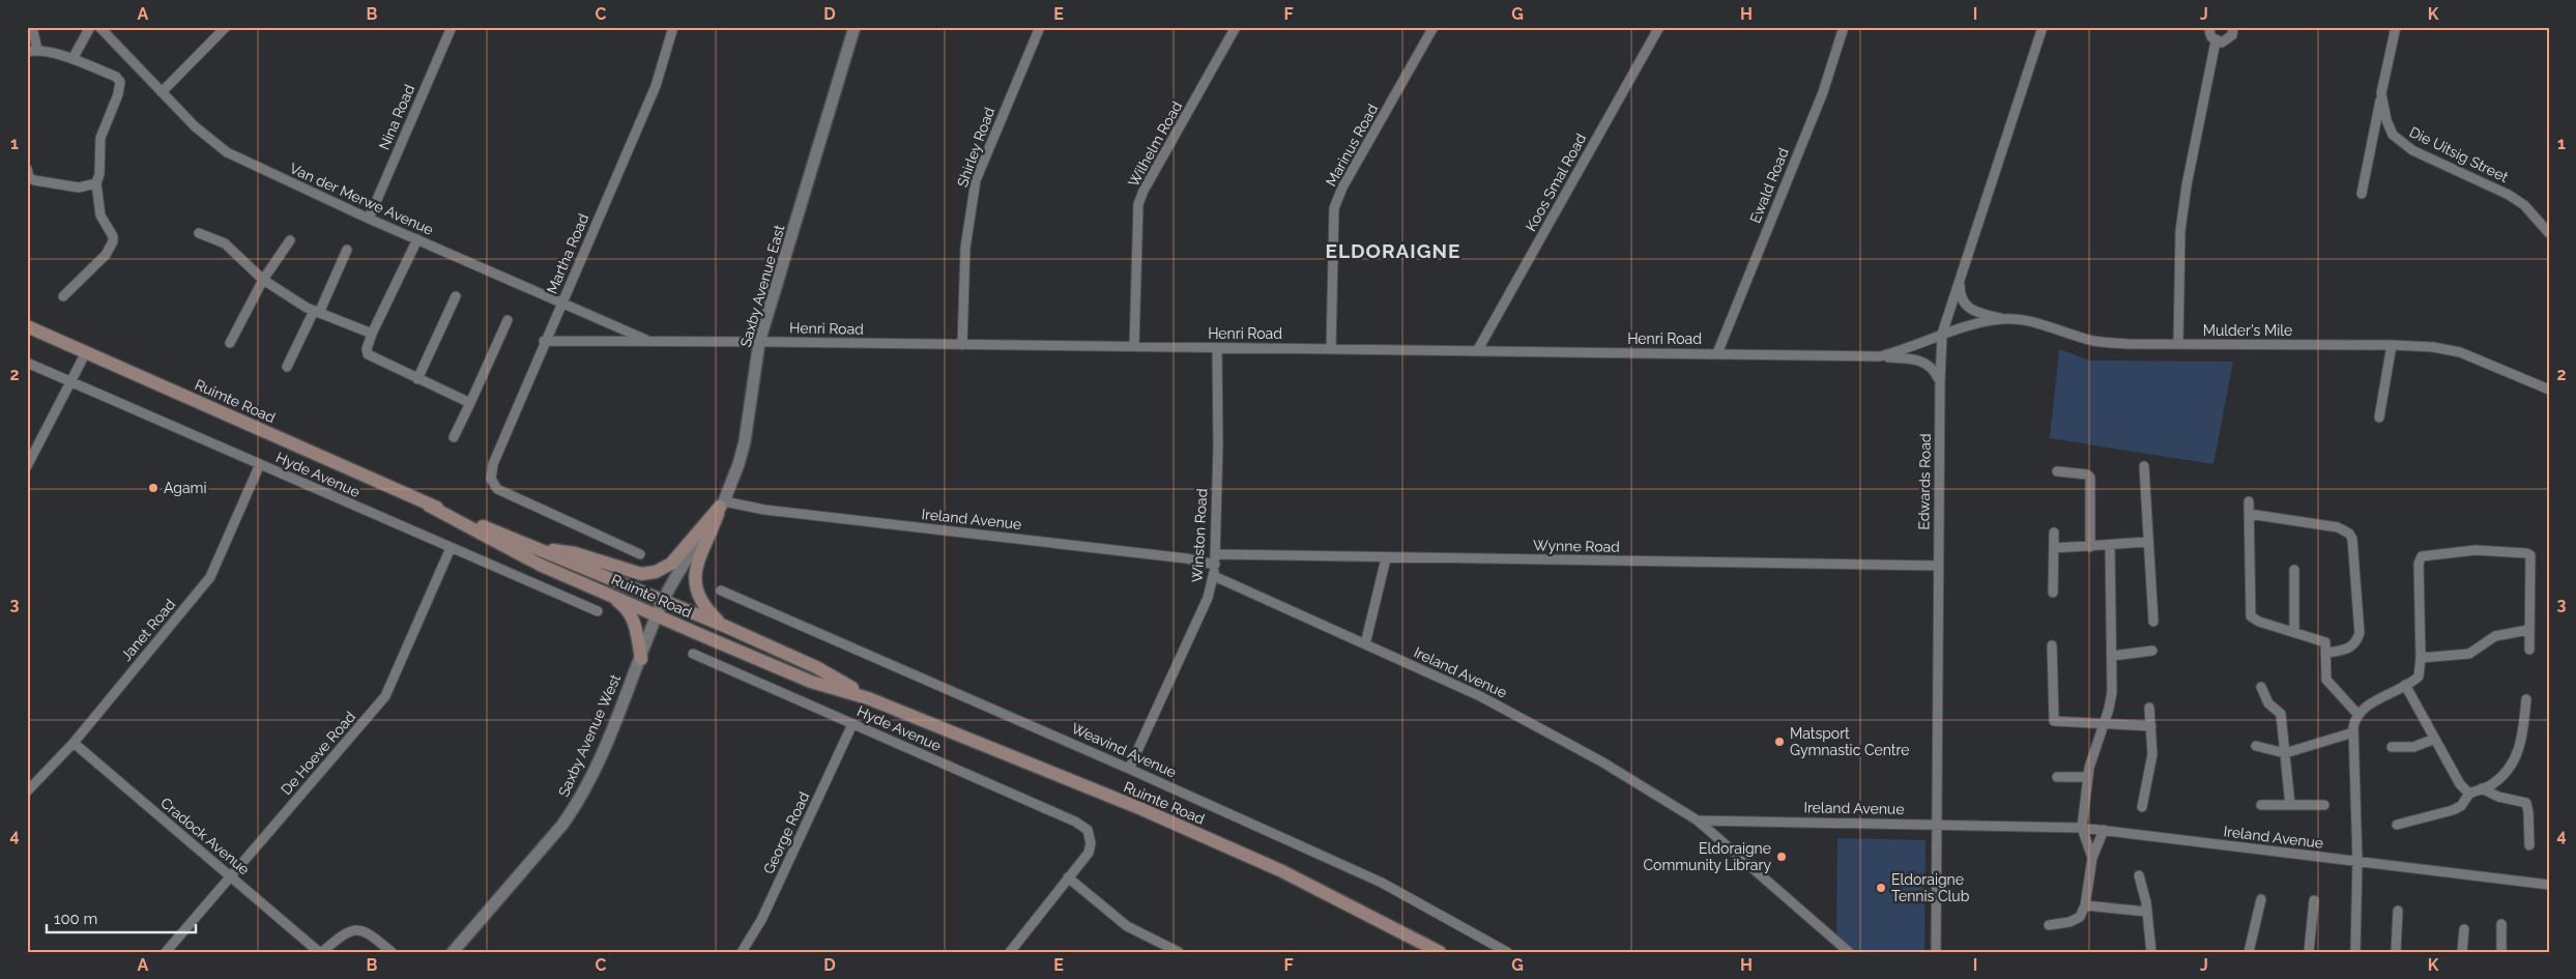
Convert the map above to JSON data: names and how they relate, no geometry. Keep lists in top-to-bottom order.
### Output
{
  "streets": {
    "main road": ["Ruimte Road"],
    "street": [
      "Nina Road",
      "Wilhelm Road",
      "Marinus Road",
      "Shirley Road",
      "Die Uitsig Street",
      "Koos Smal Road",
      "Ewald Road",
      "Van der Merwe Avenue",
      "Martha Road",
      "Saxby Avenue East",
      "Henri Road",
      "Mulder's Mile",
      "Hyde Avenue",
      "Edwards Road",
      "Ireland Avenue",
      "Winston Road",
      "Wynne Road",
      "Janet Road",
      "Saxby Avenue West",
      "Weavind Avenue",
      "De Hoeve Road",
      "George Road",
      "Cradock Avenue"
    ]
  },
  "crossings": [
    ["Nina Road", "Van der Merwe Avenue"],
    ["Wilhelm Road", "Henri Road"],
    ["Marinus Road", "Henri Road"],
    ["Shirley Road", "Henri Road"],
    ["Koos Smal Road", "Henri Road"],
    ["Ewald Road", "Henri Road"],
    ["Van der Merwe Avenue", "Martha Road"],
    ["Van der Merwe Avenue", "Henri Road"],
    ["Martha Road", "Henri Road"],
    ["Saxby Avenue East", "Henri Road"],
    ["Saxby Avenue East", "Ruimte Road"],
    ["Saxby Avenue East", "Ireland Avenue"],
    ["Saxby Avenue East", "Saxby Avenue West"],
    ["Henri Road", "Mulder's Mile"],
    ["Henri Road", "Edwards Road"],
    ["Henri Road", "Winston Road"],
    ["Mulder's Mile", "Edwards Road"],
    ["Ruimte Road", "Saxby Avenue West"],
    ["Hyde Avenue", "Janet Road"],
    ["Hyde Avenue", "De Hoeve Road"],
    ["Hyde Avenue", "George Road"],
    ["Edwards Road", "Ireland Avenue"],
    ["Edwards Road", "Wynne Road"],
    ["Ireland Avenue", "Winston Road"],
    ["Winston Road", "Wynne Road"],
    ["Winston Road", "Weavind Avenue"],
    ["Janet Road", "Cradock Avenue"],
    ["De Hoeve Road", "Cradock Avenue"]
  ],
  "districts": ["ELDORAIGNE"],
  "places": [
    "Agami",
    "Matsport Gymnastic Centre",
    "Eldoraigne Community Library",
    "Eldoraigne Tennis Club"
  ],
  "scale_bar": "100 m",
  "grid": {
    "columns": [
      "A",
      "B",
      "C",
      "D",
      "E",
      "F",
      "G",
      "H",
      "I",
      "J",
      "K"
    ],
    "rows": [
      "1",
      "2",
      "3",
      "4"
    ]
  }
}
